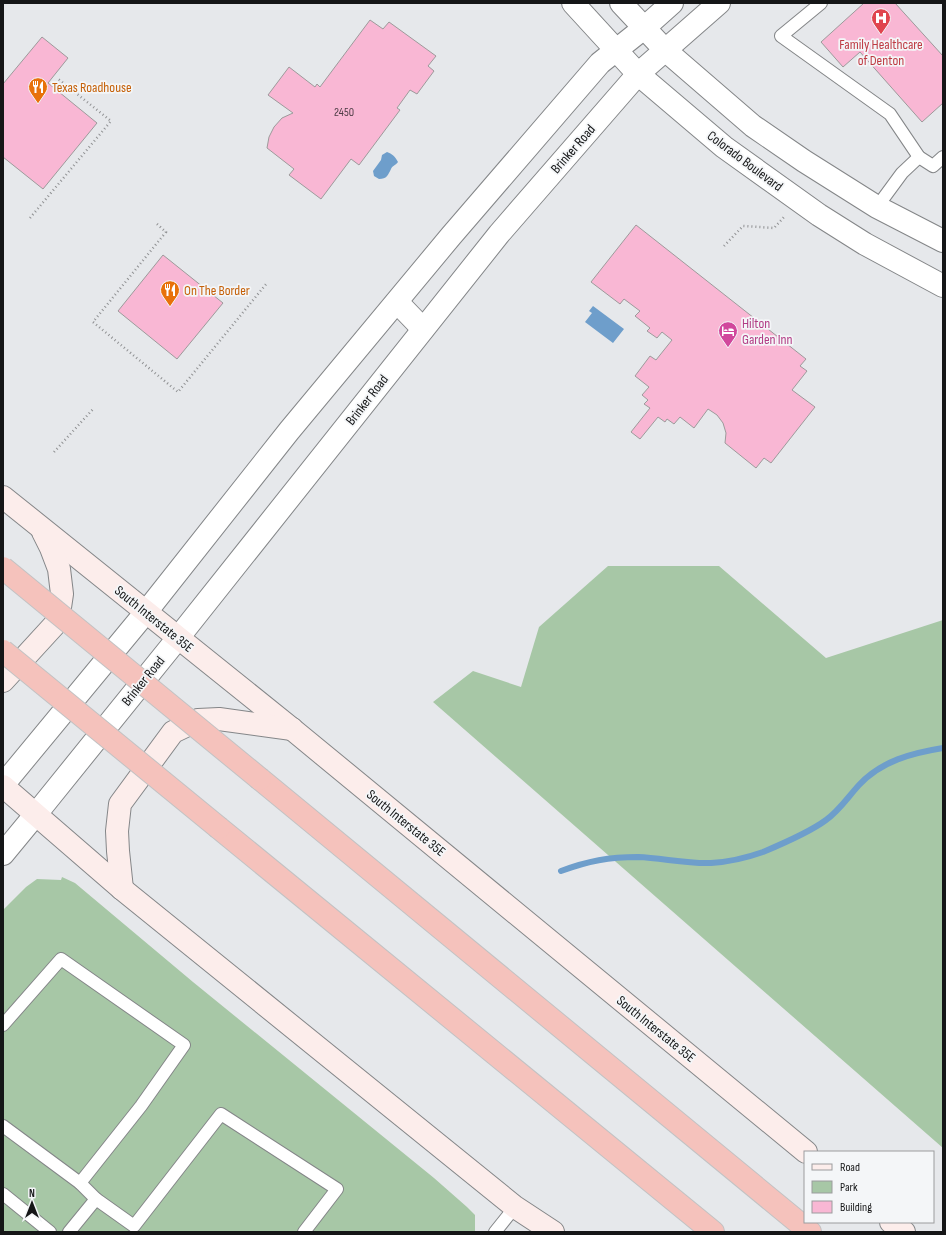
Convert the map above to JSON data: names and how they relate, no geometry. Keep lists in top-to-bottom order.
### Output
{
  "streets": {
    "main road": ["South Interstate 35E"],
    "street": ["Brinker Road", "Colorado Boulevard"]
  },
  "crossings": [
    ["Brinker Road", "Colorado Boulevard"],
    ["Brinker Road", "South Interstate 35E"]
  ],
  "places": {
    "hospital": ["Family Healthcare of Denton"],
    "restaurant": ["Texas Roadhouse", "On The Border"],
    "hotel": ["Hilton Garden Inn"]
  },
  "house_numbers": ["2450"],
  "legend": ["Road", "Park", "Building"],
  "north": "top"
}
